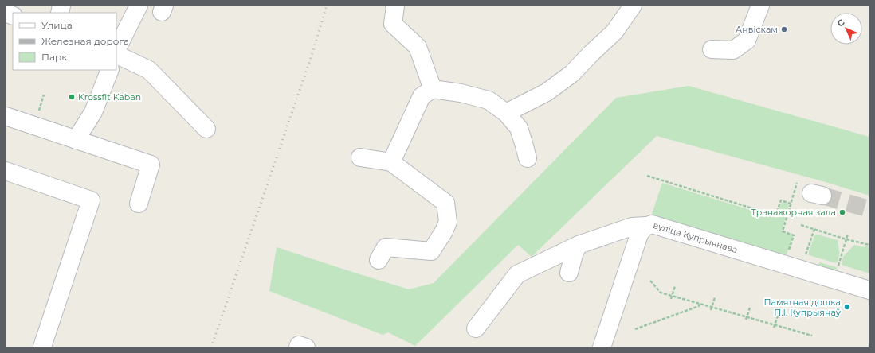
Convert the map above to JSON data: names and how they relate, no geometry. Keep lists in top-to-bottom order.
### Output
{
  "streets": {
    "street": ["вуліца Купрыянава"]
  },
  "places": [
    "Анвіскам",
    "Krossfit Kaban",
    "Трэнажорная зала",
    "Памятная дошка П.І. Купрыянаў"
  ],
  "legend": ["Улица", "Железная дорога", "Парк"],
  "north": "top left"
}
